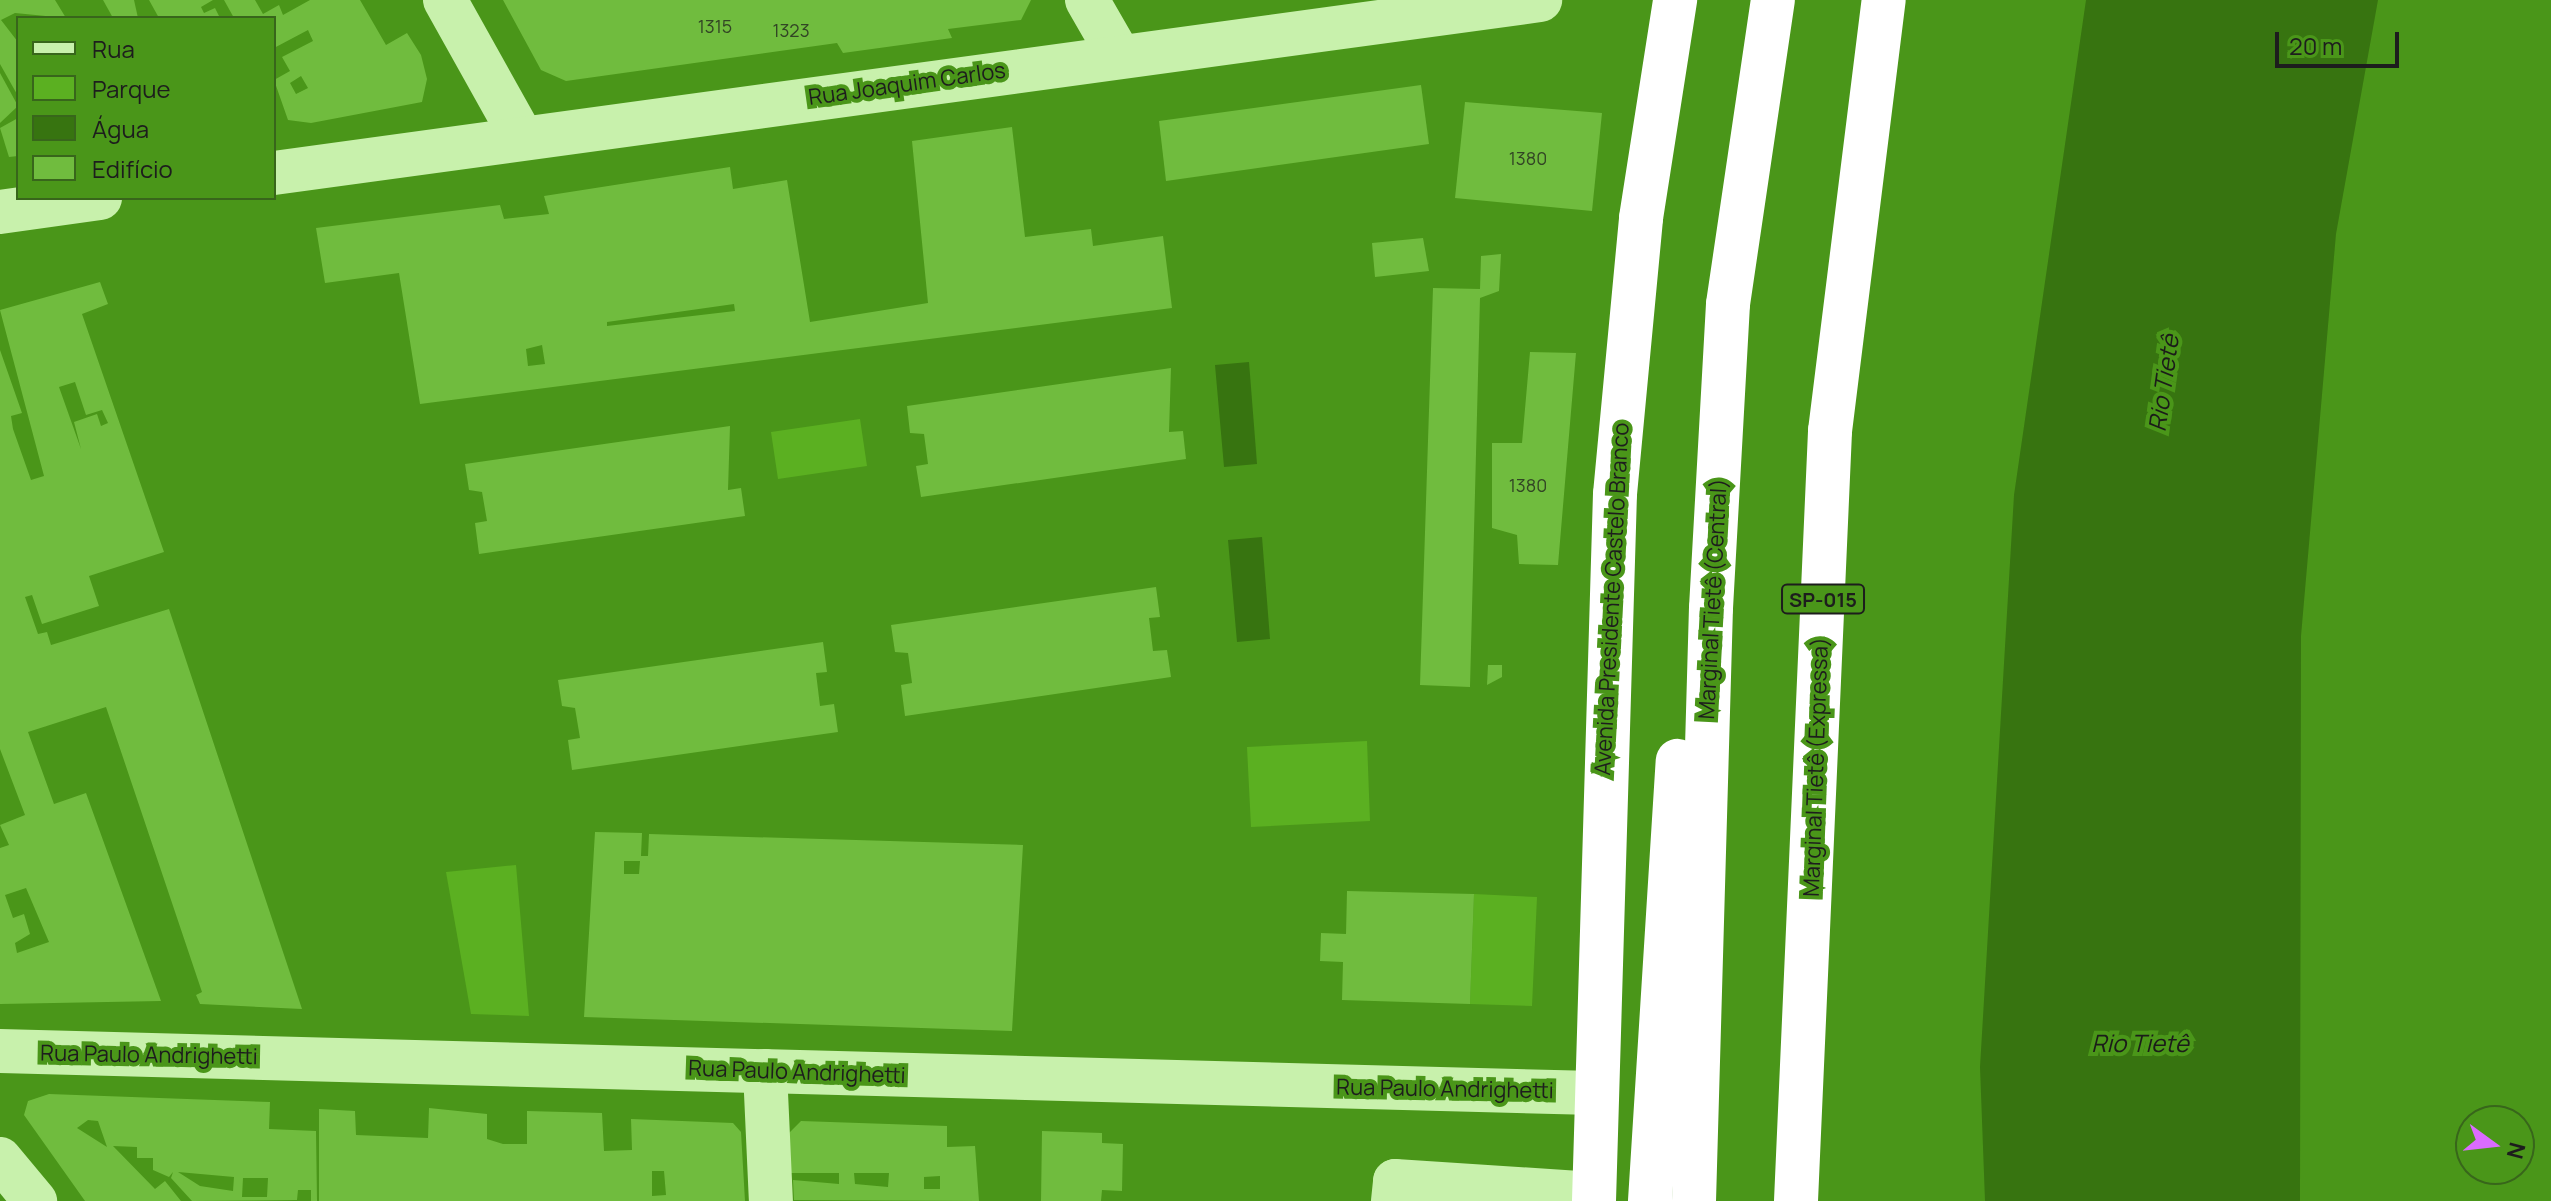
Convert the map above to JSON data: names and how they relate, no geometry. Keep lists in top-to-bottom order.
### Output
{
  "streets": {
    "highway": [
      "Avenida Presidente Castelo Branco",
      "Marginal Tietê (Central)",
      "SP-015",
      "Marginal Tietê (Expressa)"
    ],
    "street": ["Rua Joaquim Carlos", "Rua Paulo Andrighetti"]
  },
  "crossings": [
    ["Avenida Presidente Castelo Branco", "Rua Paulo Andrighetti"]
  ],
  "water": ["Rio Tietê"],
  "house_numbers": [
    "1315",
    "1323",
    "1380",
    "1380"
  ],
  "legend": [
    "Rua",
    "Parque",
    "Água",
    "Edifício"
  ],
  "scale_bar": "20 m",
  "north": "right"
}
